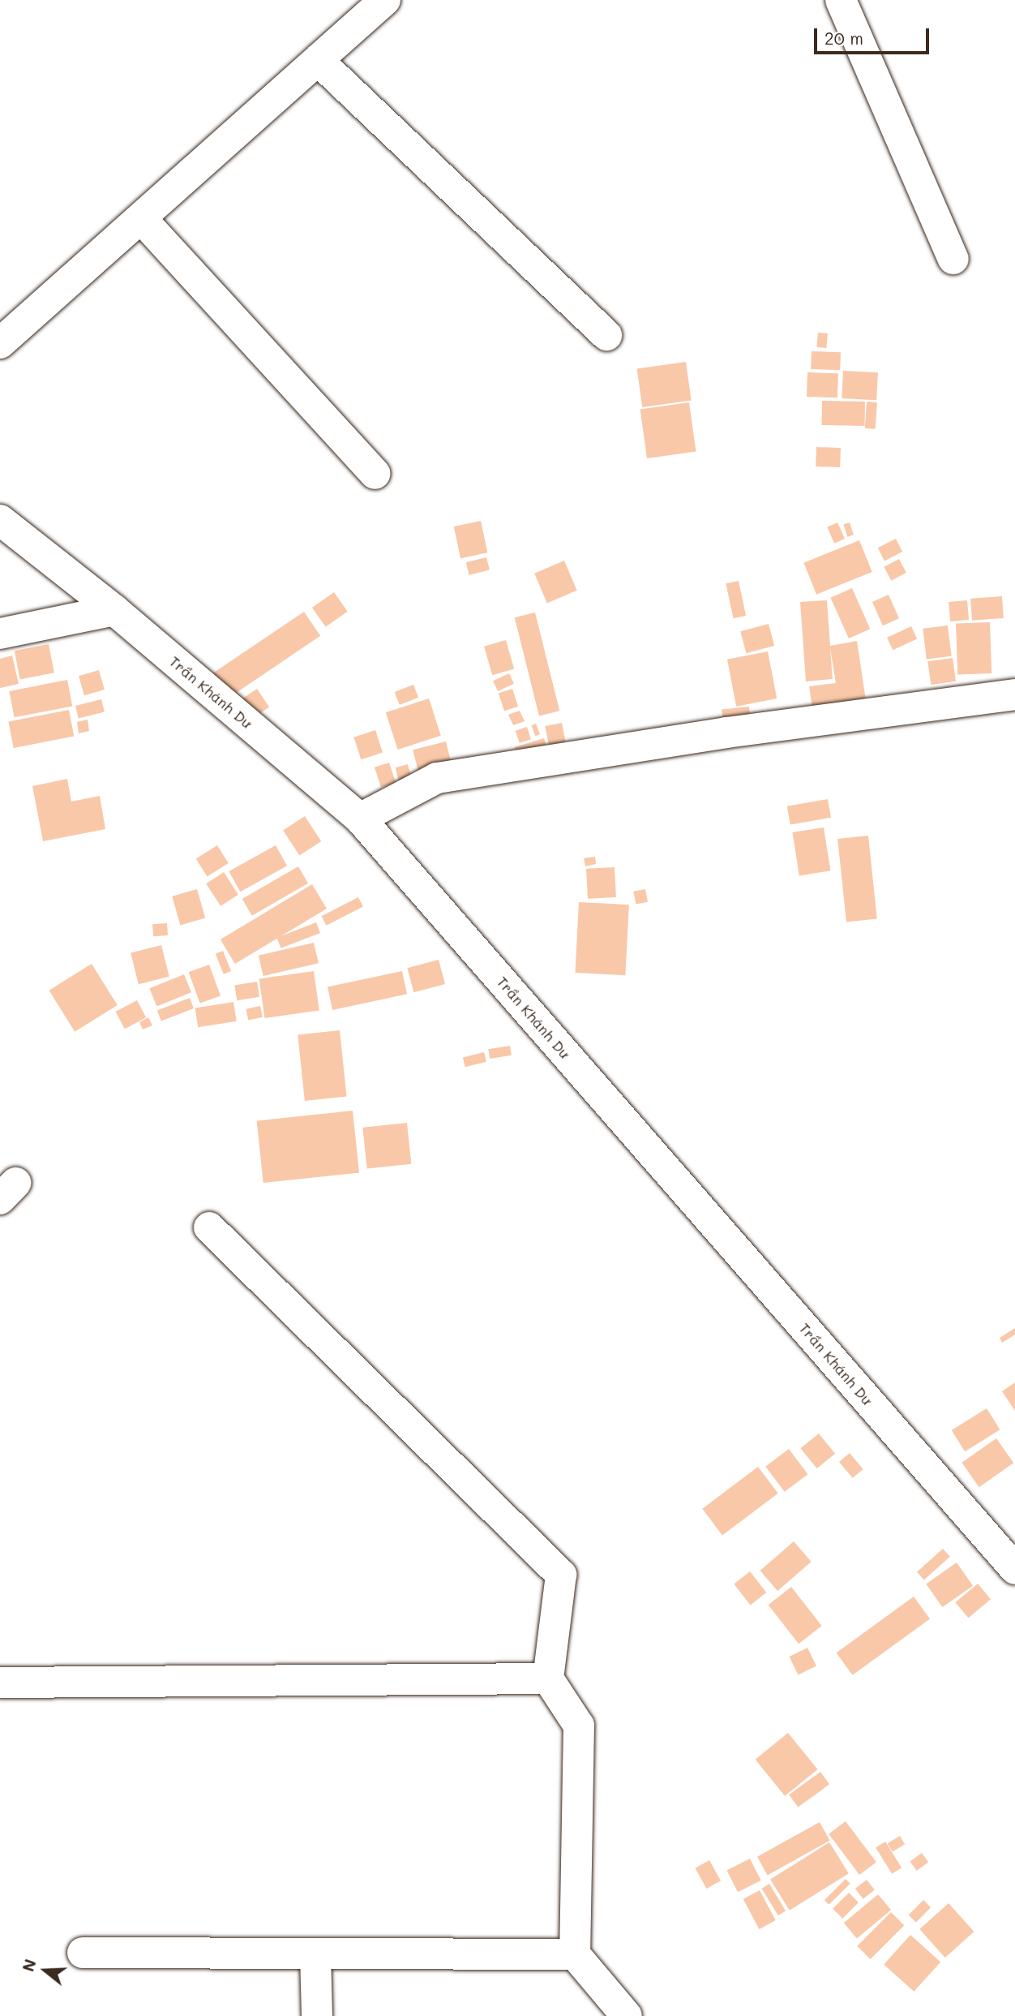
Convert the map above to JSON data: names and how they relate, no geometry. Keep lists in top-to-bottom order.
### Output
{
  "streets": {
    "street": ["Trần Khánh Dư"]
  },
  "scale_bar": "20 m",
  "north": "left"
}
